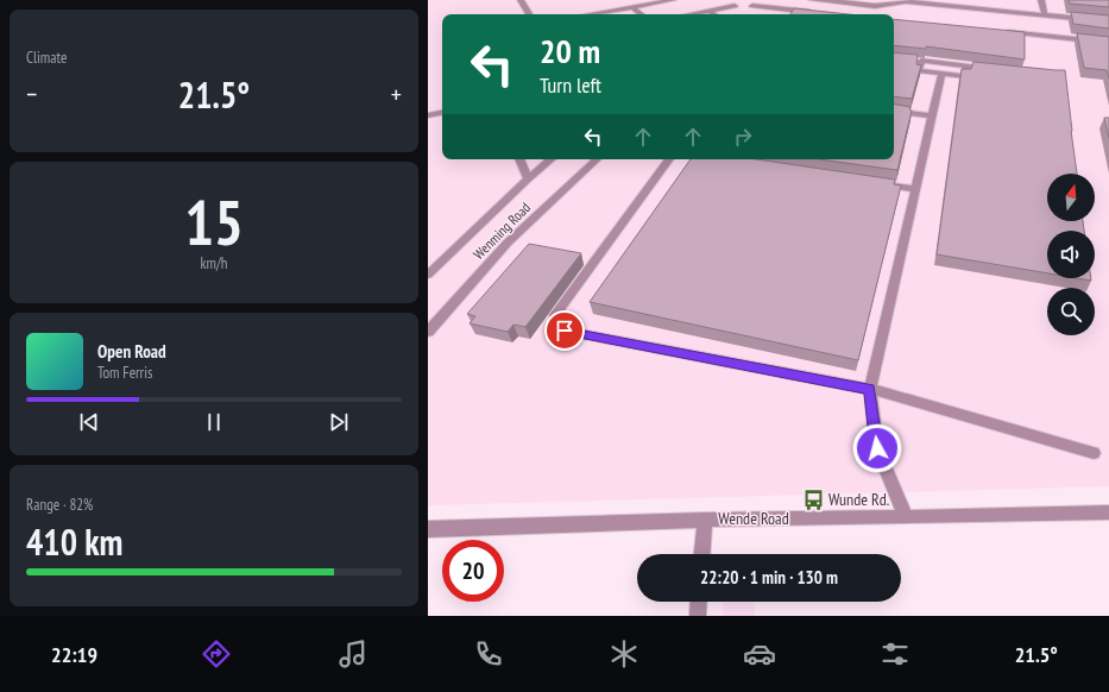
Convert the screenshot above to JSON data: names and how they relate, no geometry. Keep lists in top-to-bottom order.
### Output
{
  "streets": {
    "street": ["Wenming Road", "Wende Road"]
  },
  "places": {
    "bus stop": ["Wunde Rd."]
  },
  "north": "top",
  "page": {
    "tile": [
      "Climate",
      ["15", "km/h"],
      ["Range · 82%", "410 km"]
    ],
    "turn": ["20 m", "Turn left"],
    "heat": ["−", "21.5°", "+"],
    "song": ["Open Road", "Tom Ferris"],
    "limit": "20",
    "trip": "22:20 · 1 min · 130 m",
    "tabs": ["22:19", "21.5°"]
  }
}
